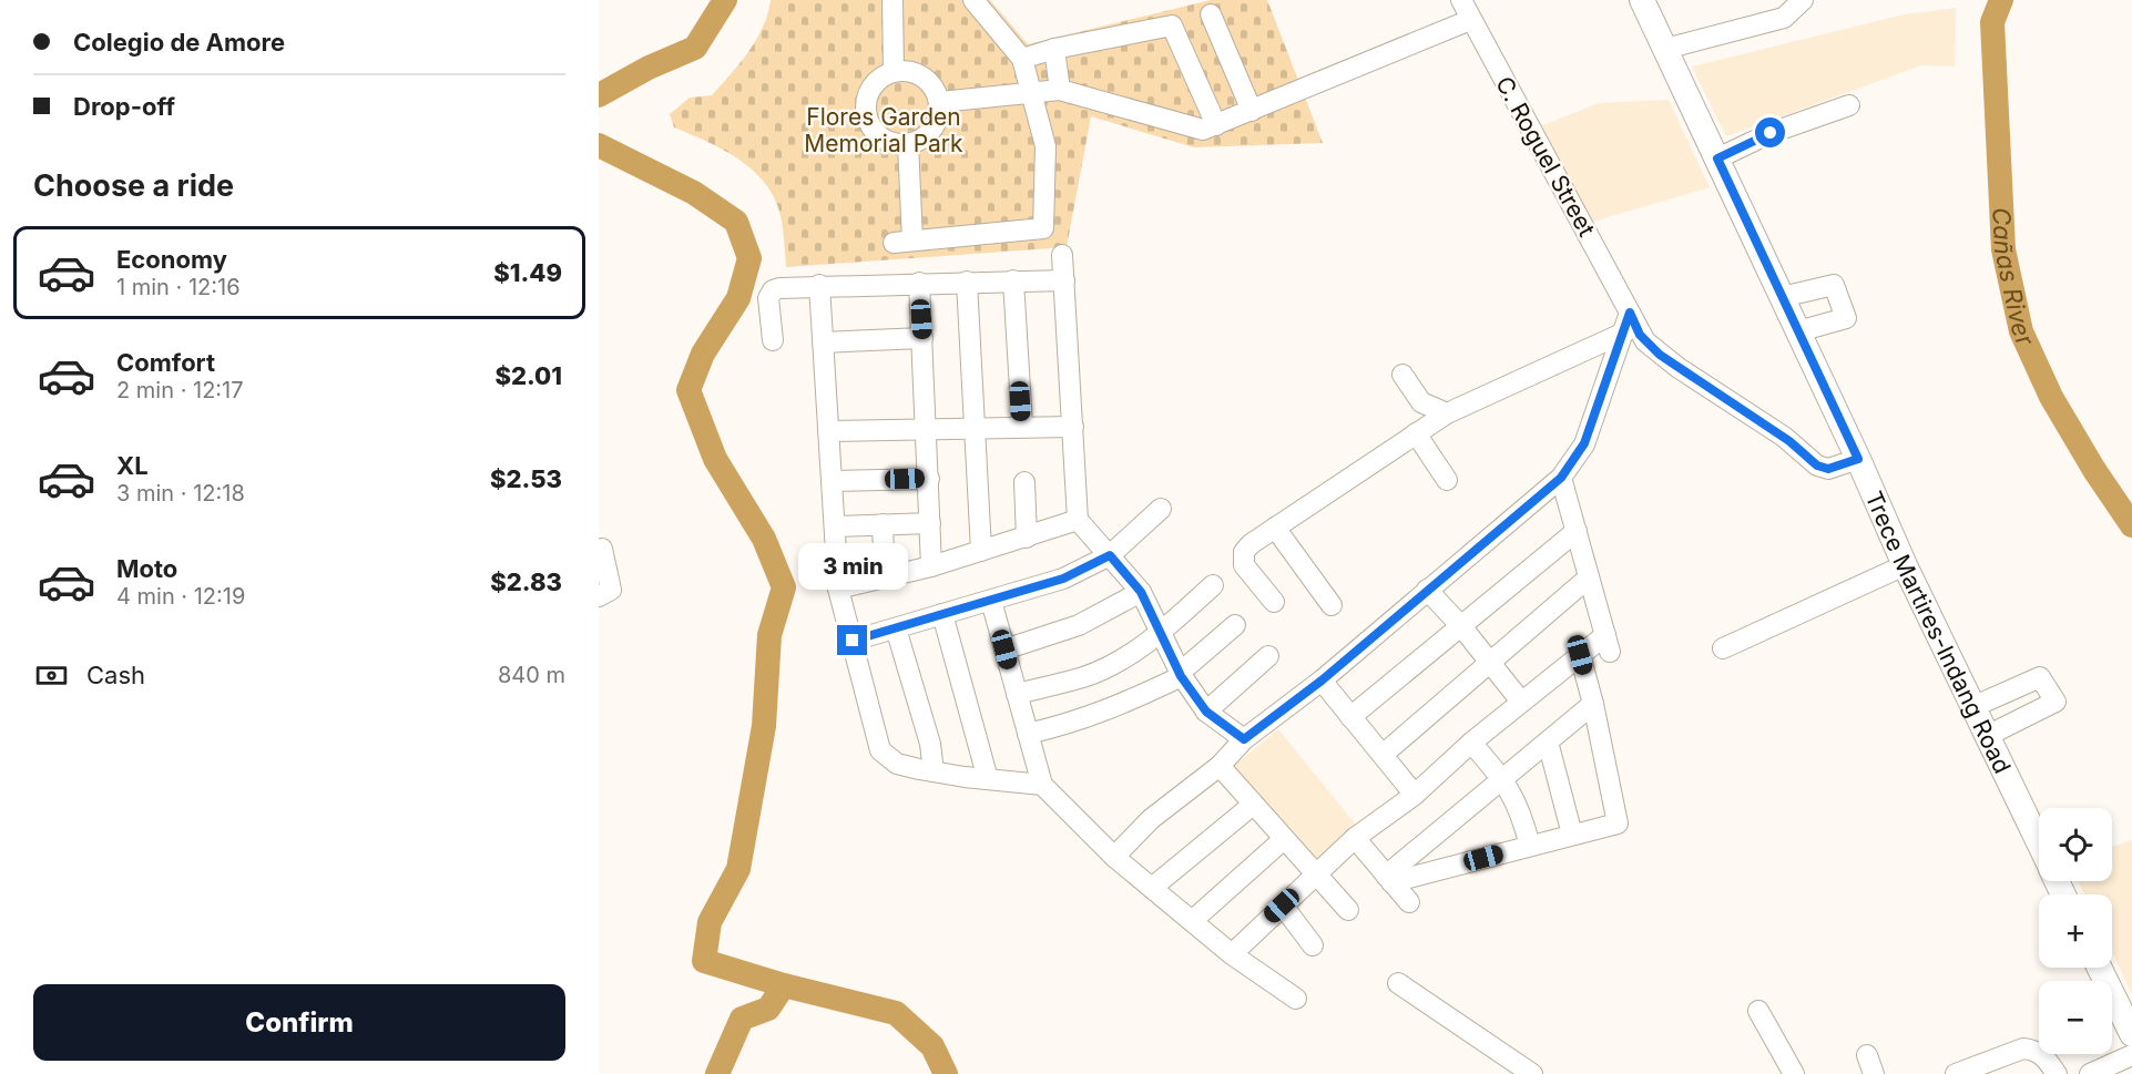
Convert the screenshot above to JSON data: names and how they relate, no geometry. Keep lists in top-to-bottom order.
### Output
{
  "streets": {
    "main road": ["Trece Martires-Indang Road"],
    "street": ["C. Roguel Street"]
  },
  "crossings": [
    ["C. Roguel Street", "Trece Martires-Indang Road"]
  ],
  "water": ["Cañas River"],
  "parks": ["Flores Garden Memorial Park"],
  "page": {
    "banner": ["Colegio de Amore", "Drop-off"],
    "heading": "Choose a ride",
    "list": [
      {
        "name": "Economy",
        "note": "1 min · 12:16",
        "value": "$1.49"
      },
      {
        "name": "Comfort",
        "note": "2 min · 12:17",
        "value": "$2.01"
      },
      {
        "name": "XL",
        "note": "3 min · 12:18",
        "value": "$2.53"
      },
      {
        "name": "Moto",
        "note": "4 min · 12:19",
        "value": "$2.83"
      }
    ],
    "bubble": "3 min",
    "pay": ["Cash", "840 m"],
    "map_buttons": ["+", "−"],
    "buttons": "Confirm"
  }
}
